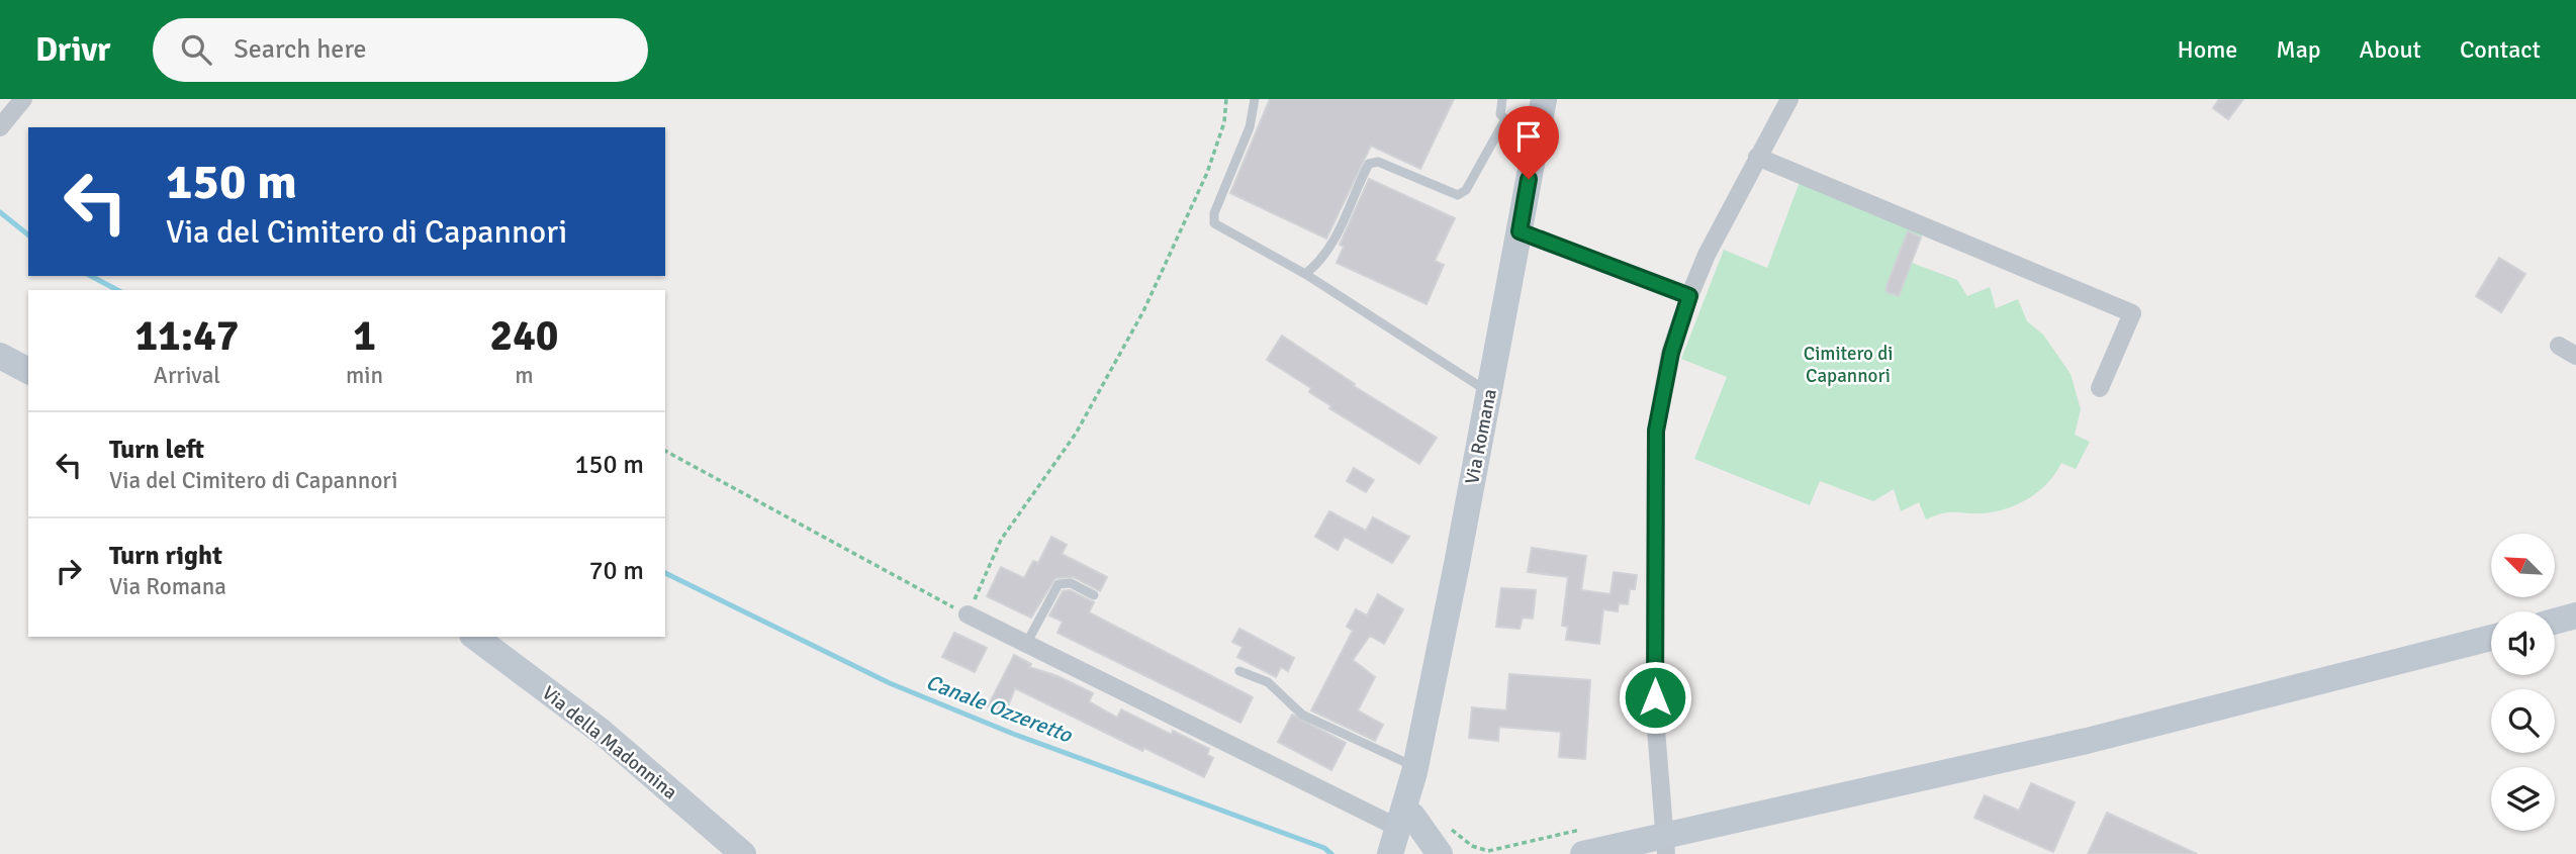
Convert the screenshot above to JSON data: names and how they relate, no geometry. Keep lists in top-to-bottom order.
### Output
{
  "streets": {
    "street": ["Via Romana", "Via della Madonnina"]
  },
  "water": ["Canale Ozzeretto"],
  "parks": ["Cimitero di Capannori"],
  "north": "top left",
  "page": {
    "header": "Drivr",
    "search": "Search here",
    "nav": [
      "Home",
      "Map",
      "About",
      "Contact"
    ],
    "turn": ["150 m", "Via del Cimitero di Capannori"],
    "eta": [
      "11:47",
      "Arrival",
      "1",
      "min",
      "240",
      "m"
    ],
    "list": [
      {
        "name": "Turn left",
        "note": "Via del Cimitero di Capannori",
        "value": "150 m"
      },
      {
        "name": "Turn right",
        "note": "Via Romana",
        "value": "70 m"
      }
    ]
  }
}
